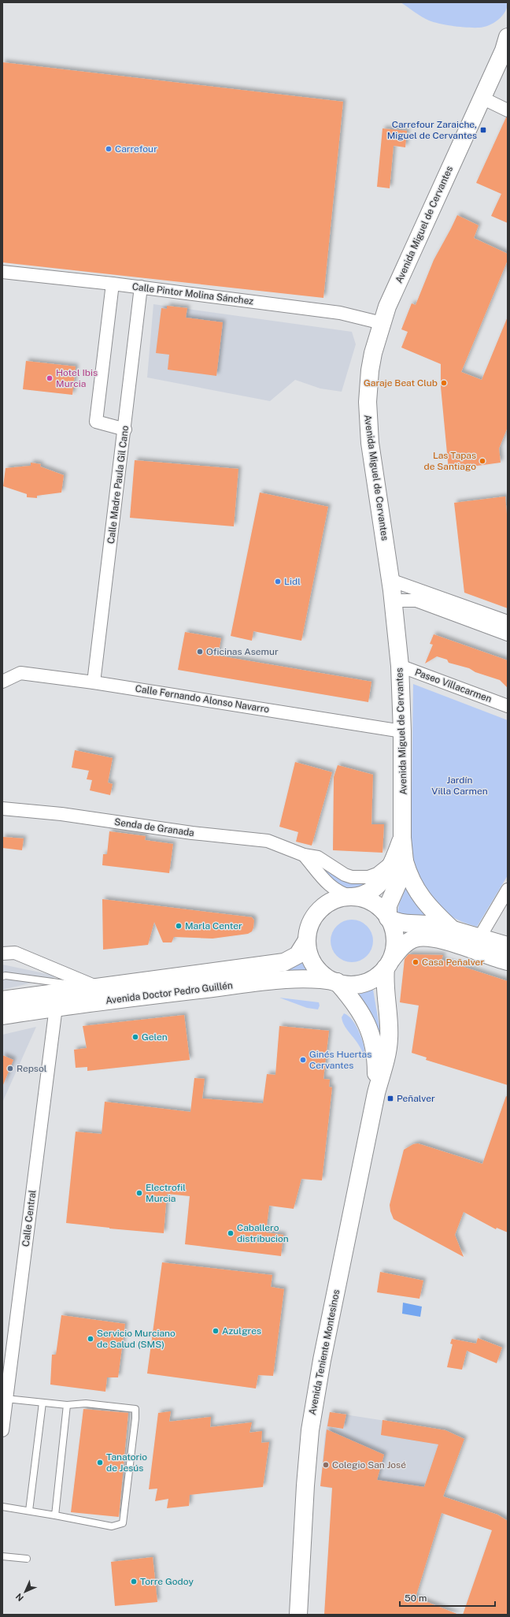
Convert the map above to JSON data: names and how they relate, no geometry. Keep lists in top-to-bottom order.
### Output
{
  "streets": {
    "main road": ["Avenida Miguel de Cervantes", "Avenida Doctor Pedro Guillén", "Avenida Teniente Montesinos"],
    "street": [
      "Calle Pintor Molina Sánchez",
      "Calle Madre Paula Gil Cano",
      "Paseo Villacarmen",
      "Calle Fernando Alonso Navarro",
      "Senda de Granada",
      "Calle Central"
    ]
  },
  "crossings": [
    ["Avenida Miguel de Cervantes", "Calle Pintor Molina Sánchez"],
    ["Avenida Miguel de Cervantes", "Paseo Villacarmen"],
    ["Avenida Miguel de Cervantes", "Calle Fernando Alonso Navarro"],
    ["Avenida Miguel de Cervantes", "Senda de Granada"],
    ["Avenida Miguel de Cervantes", "Avenida Doctor Pedro Guillén"],
    ["Avenida Miguel de Cervantes", "Avenida Teniente Montesinos"],
    ["Calle Pintor Molina Sánchez", "Calle Madre Paula Gil Cano"],
    ["Calle Madre Paula Gil Cano", "Calle Fernando Alonso Navarro"],
    ["Avenida Doctor Pedro Guillén", "Calle Central"],
    ["Avenida Doctor Pedro Guillén", "Avenida Teniente Montesinos"]
  ],
  "parks": ["Jardín Villa Carmen"],
  "places": {
    "transit": ["Carrefour Zaraiche, Miguel de Cervantes", "Peñalver"],
    "other": [
      "Carrefour",
      "Hotel Ibis Murcia",
      "Garaje Beat Club",
      "Las Tapas de Santiago",
      "Lidl",
      "Oficinas Asemur",
      "Marla Center",
      "Casa Peñalver",
      "Gelen",
      "Ginés Huertas Cervantes",
      "Repsol",
      "Electrofil Murcia",
      "Caballero distribucion",
      "Azulgres",
      "Servicio Murciano de Salud (SMS)",
      "Tanatorio de Jesús",
      "Colegio San José",
      "Torre Godoy"
    ]
  },
  "scale_bar": "50 m",
  "north": "bottom left"
}
